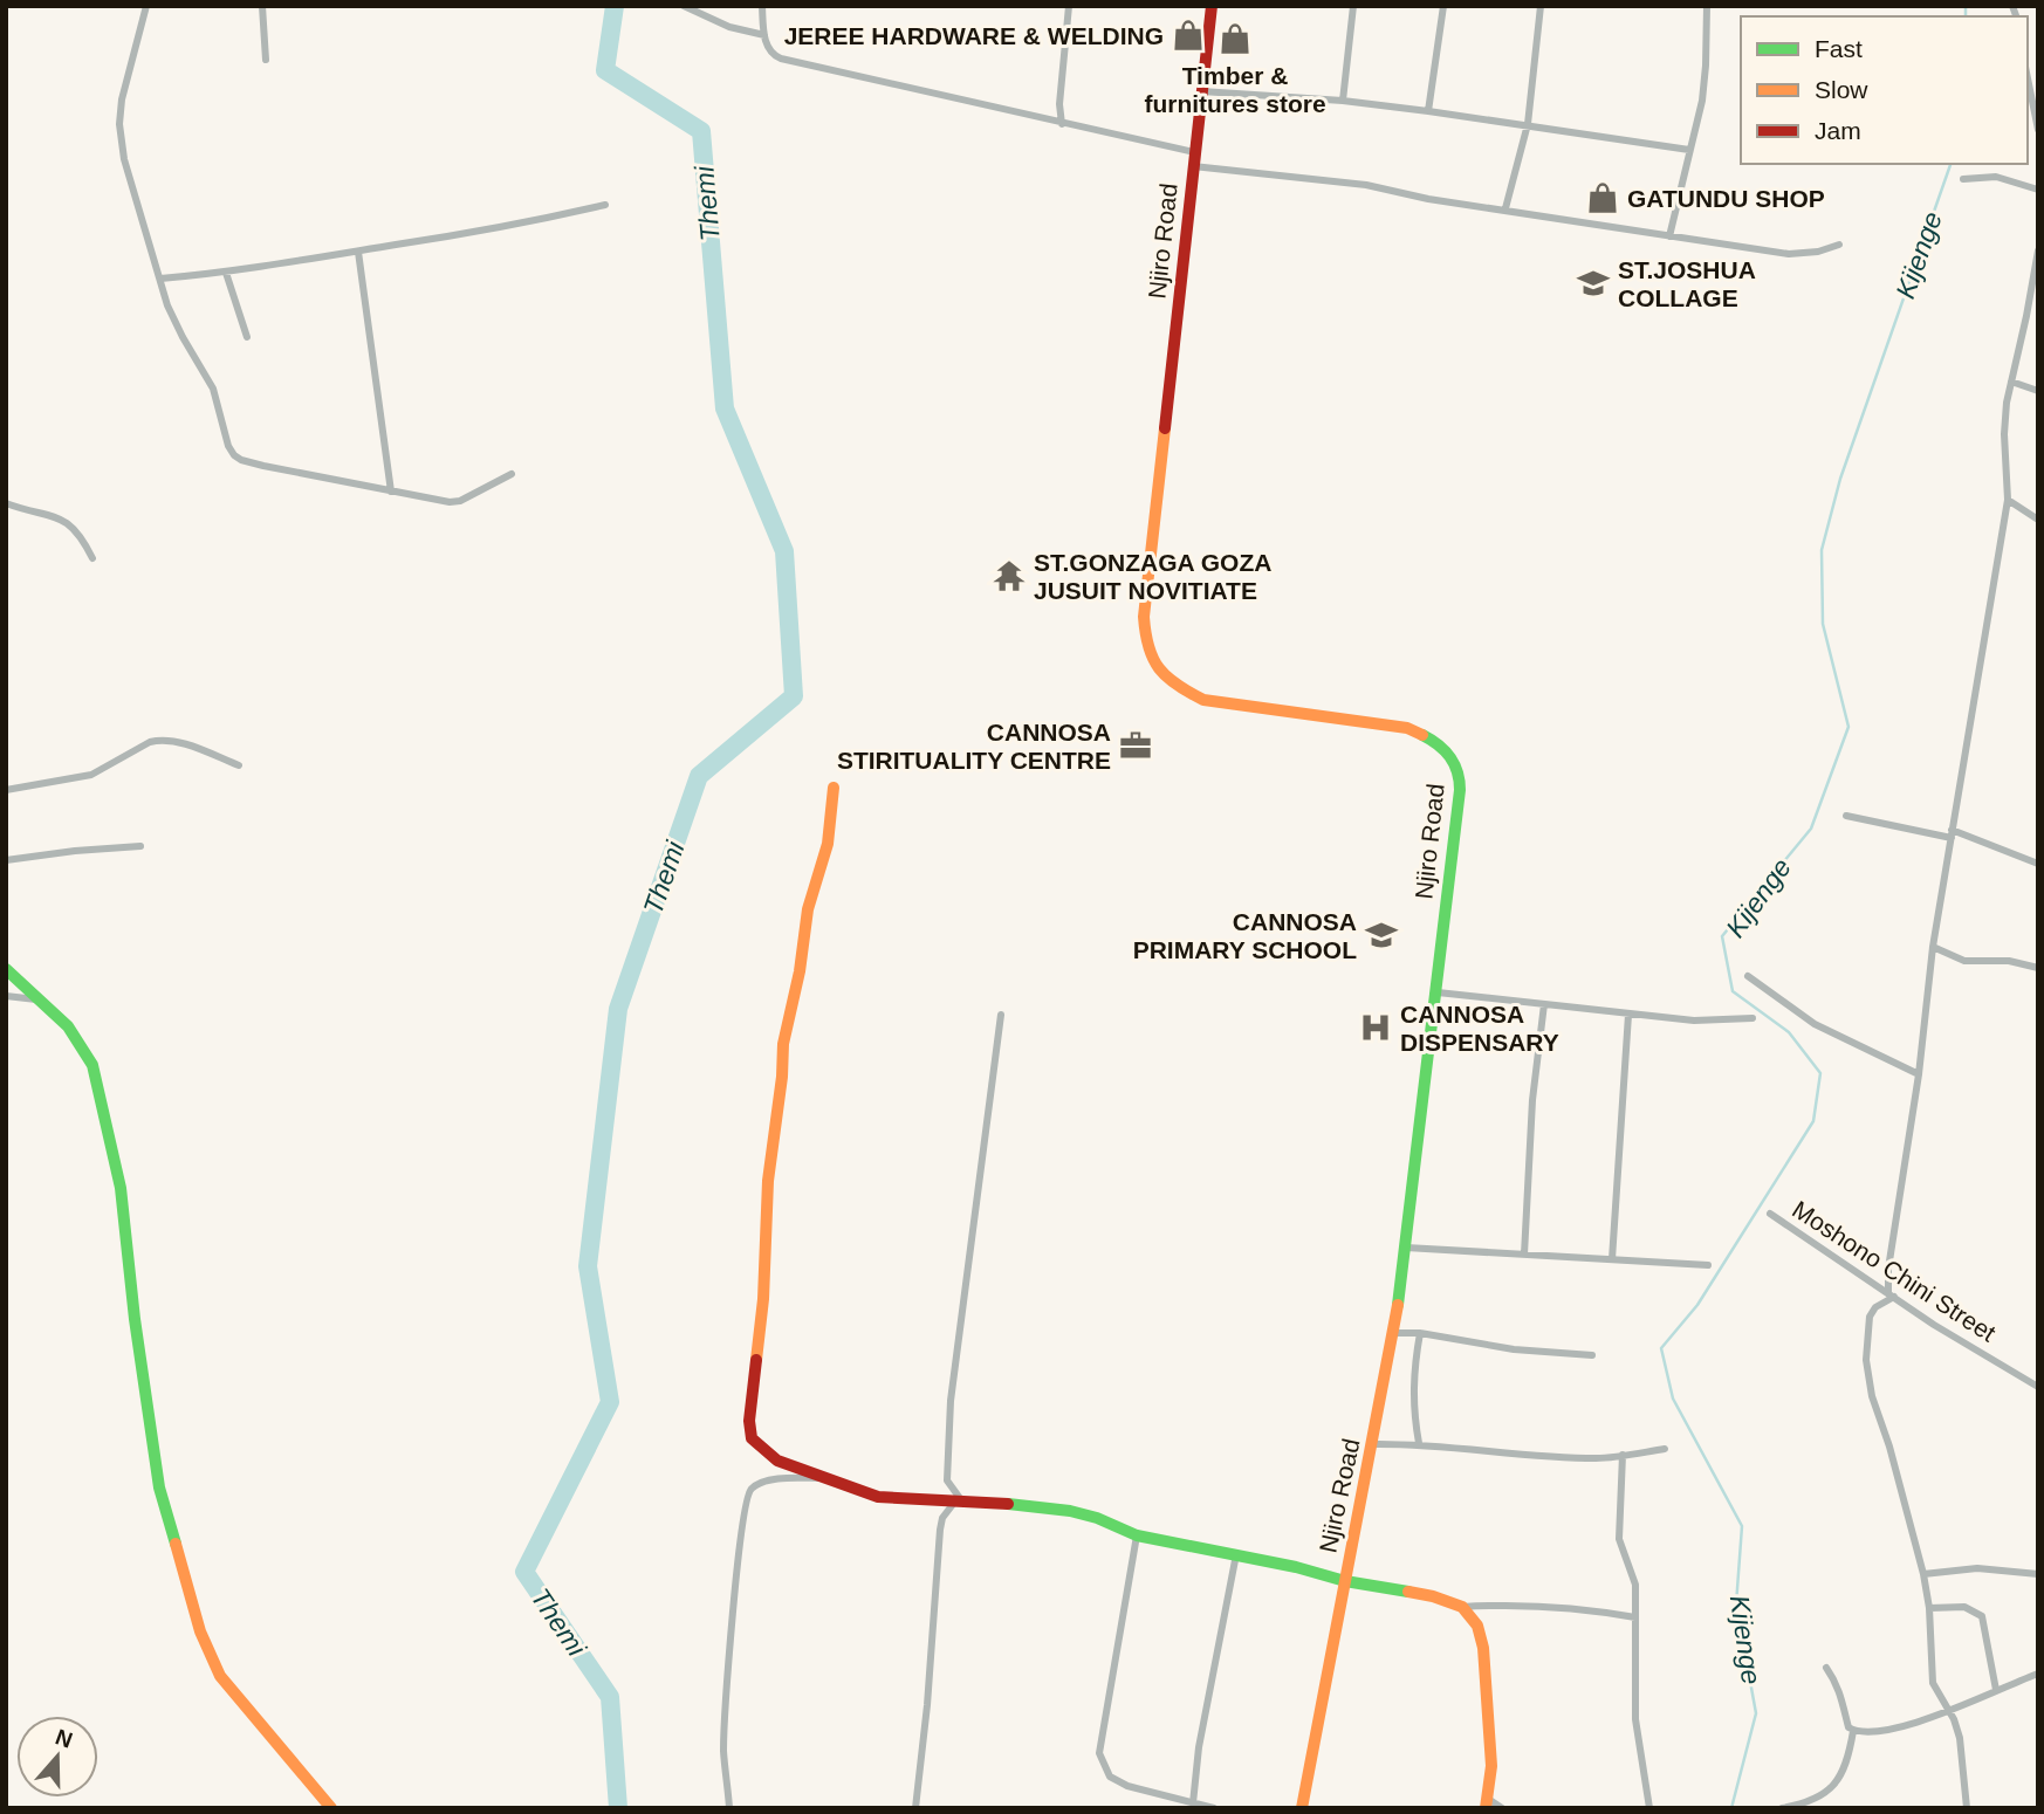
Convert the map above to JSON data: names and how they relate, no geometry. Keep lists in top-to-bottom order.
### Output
{
  "streets": {
    "street": ["Njiro Road", "Moshono Chini Street"]
  },
  "water": ["Themi", "Kijenge"],
  "places": {
    "shop": ["JEREE HARDWARE & WELDING", "Timber & furnitures store", "GATUNDU SHOP"],
    "school or university": ["ST.JOSHUA COLLAGE", "CANNOSA PRIMARY SCHOOL"],
    "temple": ["ST.GONZAGA GOZA JUSUIT NOVITIATE"],
    "office": ["CANNOSA STIRITUALITY CENTRE"],
    "hospital": ["CANNOSA DISPENSARY"]
  },
  "legend": ["Fast", "Slow", "Jam"],
  "north": "top"
}
